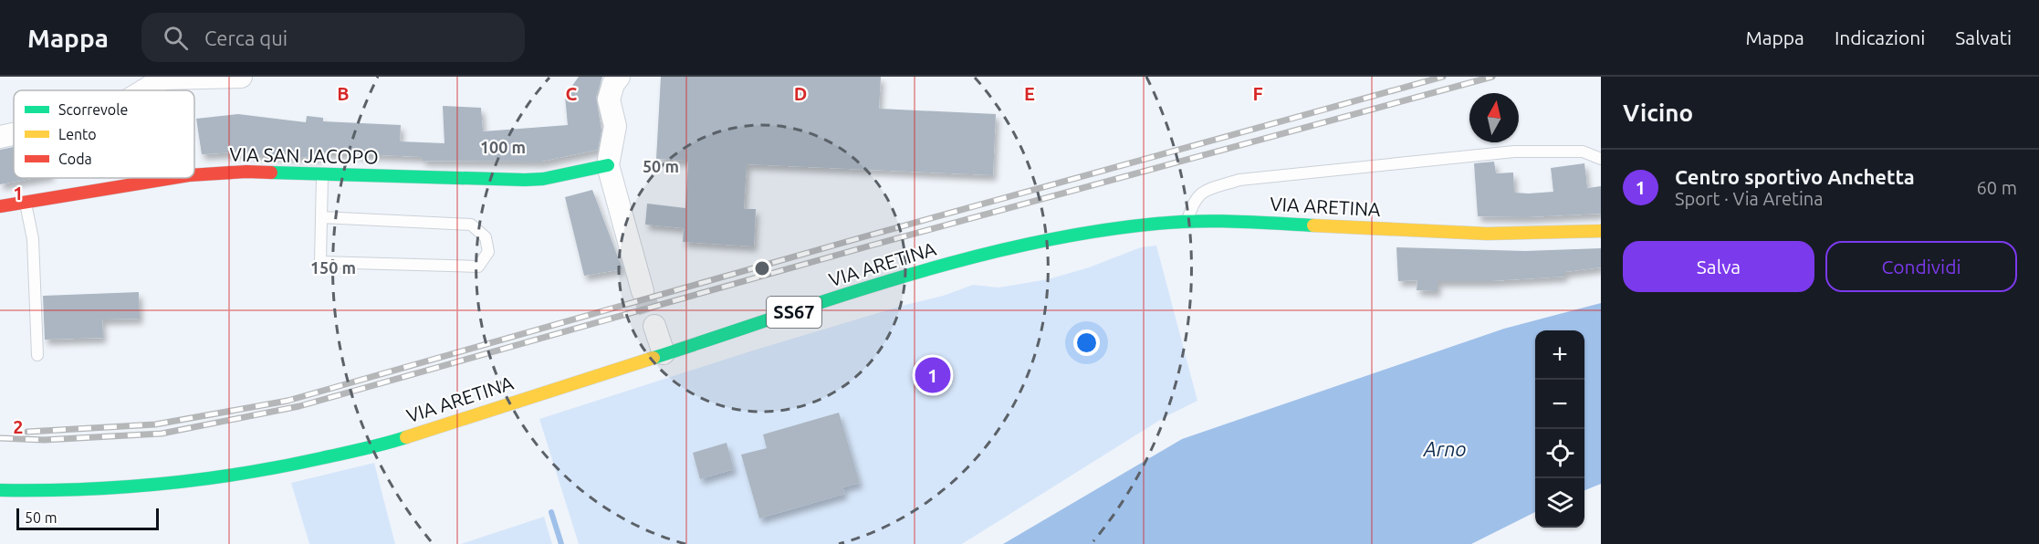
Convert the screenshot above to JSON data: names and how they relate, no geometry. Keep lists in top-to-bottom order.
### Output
{
  "streets": {
    "main road": ["VIA SAN JACOPO", "VIA ARETINA", "SS67"]
  },
  "water": ["Arno"],
  "legend": ["Scorrevole", "Lento", "Coda"],
  "scale_bar": "50 m",
  "north": "top",
  "page": {
    "header": "Mappa",
    "search": "Cerca qui",
    "nav": ["Mappa", "Indicazioni", "Salvati"],
    "heading": "Vicino",
    "list": [
      {
        "mark": "1",
        "name": "Centro sportivo Anchetta",
        "note": "Sport · Via Aretina",
        "value": "60 m"
      }
    ],
    "buttons": ["Salva", "Condividi"],
    "map_buttons": ["+", "−"],
    "pins": "1",
    "scale": "50 m"
  },
  "grid": {
    "columns": [
      "B",
      "C",
      "D",
      "E",
      "F"
    ],
    "rows": ["1", "2"]
  },
  "rings": ["100 m", "50 m", "150 m"]
}
